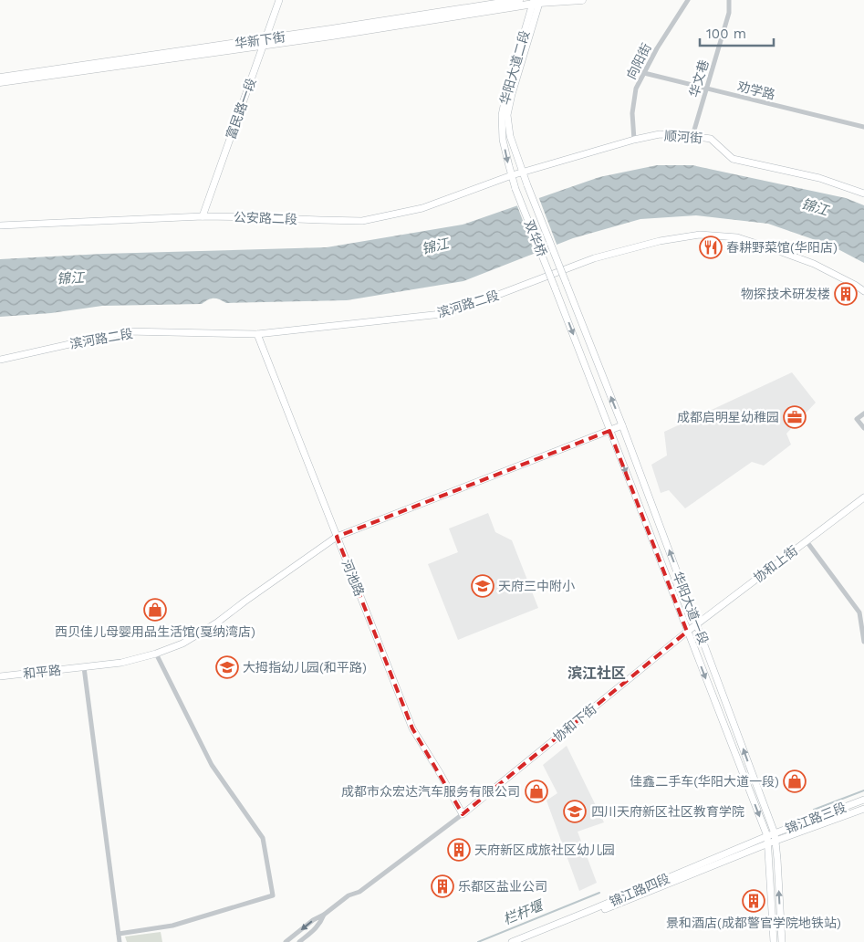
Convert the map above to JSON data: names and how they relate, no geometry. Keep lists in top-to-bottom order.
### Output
{
  "streets": {
    "main road": ["华新下街"],
    "street": [
      "向阳街",
      "华阳大道二段",
      "华文巷",
      "劝学路",
      "富民路一段",
      "顺河街",
      "公安路二段",
      "双华桥",
      "滨河路二段",
      "协和上街",
      "河池路",
      "华阳大道一段",
      "和平路",
      "协和下街",
      "锦江路三段",
      "锦江路四段"
    ]
  },
  "crossings": [
    ["华新下街", "富民路一段"],
    ["向阳街", "劝学路"],
    ["向阳街", "顺河街"],
    ["华阳大道二段", "顺河街"],
    ["华阳大道二段", "公安路二段"],
    ["华阳大道二段", "双华桥"],
    ["华阳大道二段", "华阳大道一段"],
    ["华文巷", "劝学路"],
    ["华文巷", "顺河街"],
    ["富民路一段", "公安路二段"],
    ["顺河街", "公安路二段"],
    ["双华桥", "华阳大道一段"],
    ["滨河路二段", "河池路"],
    ["协和上街", "华阳大道一段"],
    ["协和上街", "协和下街"],
    ["河池路", "和平路"],
    ["河池路", "协和下街"],
    ["华阳大道一段", "和平路"],
    ["华阳大道一段", "协和下街"],
    ["华阳大道一段", "锦江路三段"],
    ["华阳大道一段", "锦江路四段"],
    ["锦江路三段", "锦江路四段"]
  ],
  "districts": ["滨江社区"],
  "water": ["锦江", "栏杆堰"],
  "places": {
    "restaurant": ["春耕野菜馆(华阳店)"],
    "building": [
      "物探技术研发楼",
      "天府新区成旅社区幼儿园",
      "乐都区盐业公司",
      "景和酒店(成都警官学院地铁站)"
    ],
    "office": ["成都启明星幼稚园"],
    "school or university": ["天府三中附小", "大拇指幼儿园(和平路)", "四川天府新区社区教育学院"],
    "shop": ["西贝佳儿母婴用品生活馆(戛纳湾店)", "佳鑫二手车(华阳大道一段)", "成都市众宏达汽车服务有限公司"]
  },
  "scale_bar": "100 m"
}
